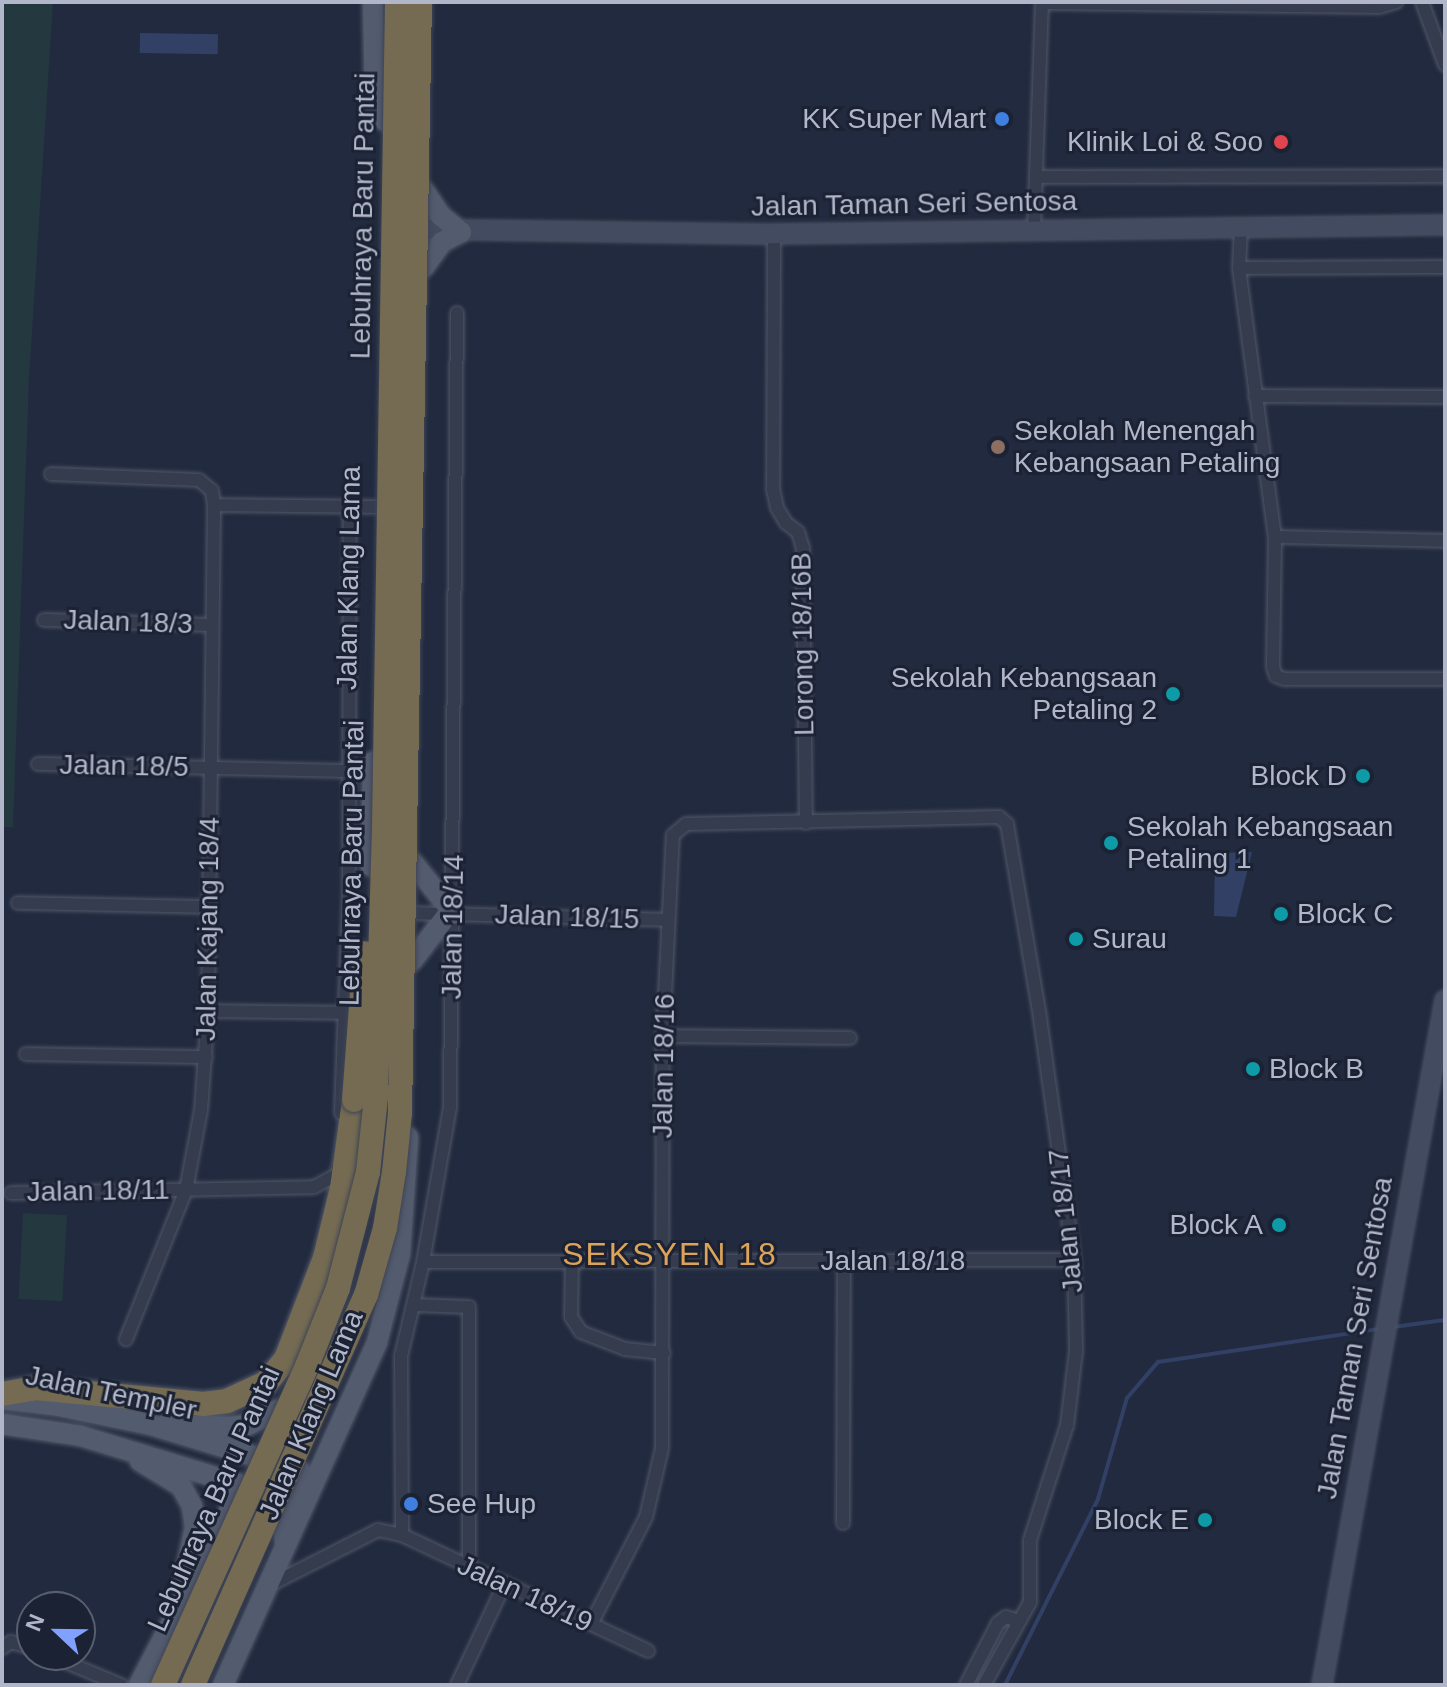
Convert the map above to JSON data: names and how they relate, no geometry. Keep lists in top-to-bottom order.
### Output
{
  "streets": {
    "highway": ["Lebuhraya Baru Pantai"],
    "main road": ["Jalan Taman Seri Sentosa", "Jalan Klang Lama", "Jalan Templer"],
    "street": [
      "Jalan 18/3",
      "Lorong 18/16B",
      "Jalan 18/5",
      "Jalan 18/15",
      "Jalan 18/14",
      "Jalan Kajang 18/4",
      "Jalan 18/16",
      "Jalan 18/11",
      "Jalan 18/17",
      "Jalan 18/18",
      "Jalan 18/19"
    ]
  },
  "crossings": [
    ["Jalan Taman Seri Sentosa", "Jalan Klang Lama"],
    ["Jalan Taman Seri Sentosa", "Lorong 18/16B"],
    ["Lebuhraya Baru Pantai", "Jalan Klang Lama"],
    ["Jalan Klang Lama", "Jalan 18/15"],
    ["Jalan Klang Lama", "Jalan Templer"],
    ["Jalan 18/3", "Jalan Kajang 18/4"],
    ["Lorong 18/16B", "Jalan 18/16"],
    ["Jalan 18/5", "Jalan Kajang 18/4"],
    ["Jalan 18/15", "Jalan 18/14"],
    ["Jalan 18/15", "Jalan 18/16"],
    ["Jalan 18/14", "Jalan 18/18"],
    ["Jalan 18/14", "Jalan 18/19"],
    ["Jalan Kajang 18/4", "Jalan 18/11"],
    ["Jalan 18/16", "Jalan 18/17"],
    ["Jalan 18/16", "Jalan 18/18"],
    ["Jalan 18/16", "Jalan 18/19"],
    ["Jalan 18/17", "Jalan 18/18"]
  ],
  "districts": ["SEKSYEN 18"],
  "places": [
    "KK Super Mart",
    "Klinik Loi & Soo",
    "Sekolah Menengah Kebangsaan Petaling",
    "Sekolah Kebangsaan Petaling 2",
    "Block D",
    "Sekolah Kebangsaan Petaling 1",
    "Block C",
    "Surau",
    "Block B",
    "Block A",
    "See Hup",
    "Block E"
  ],
  "north": "left"
}
